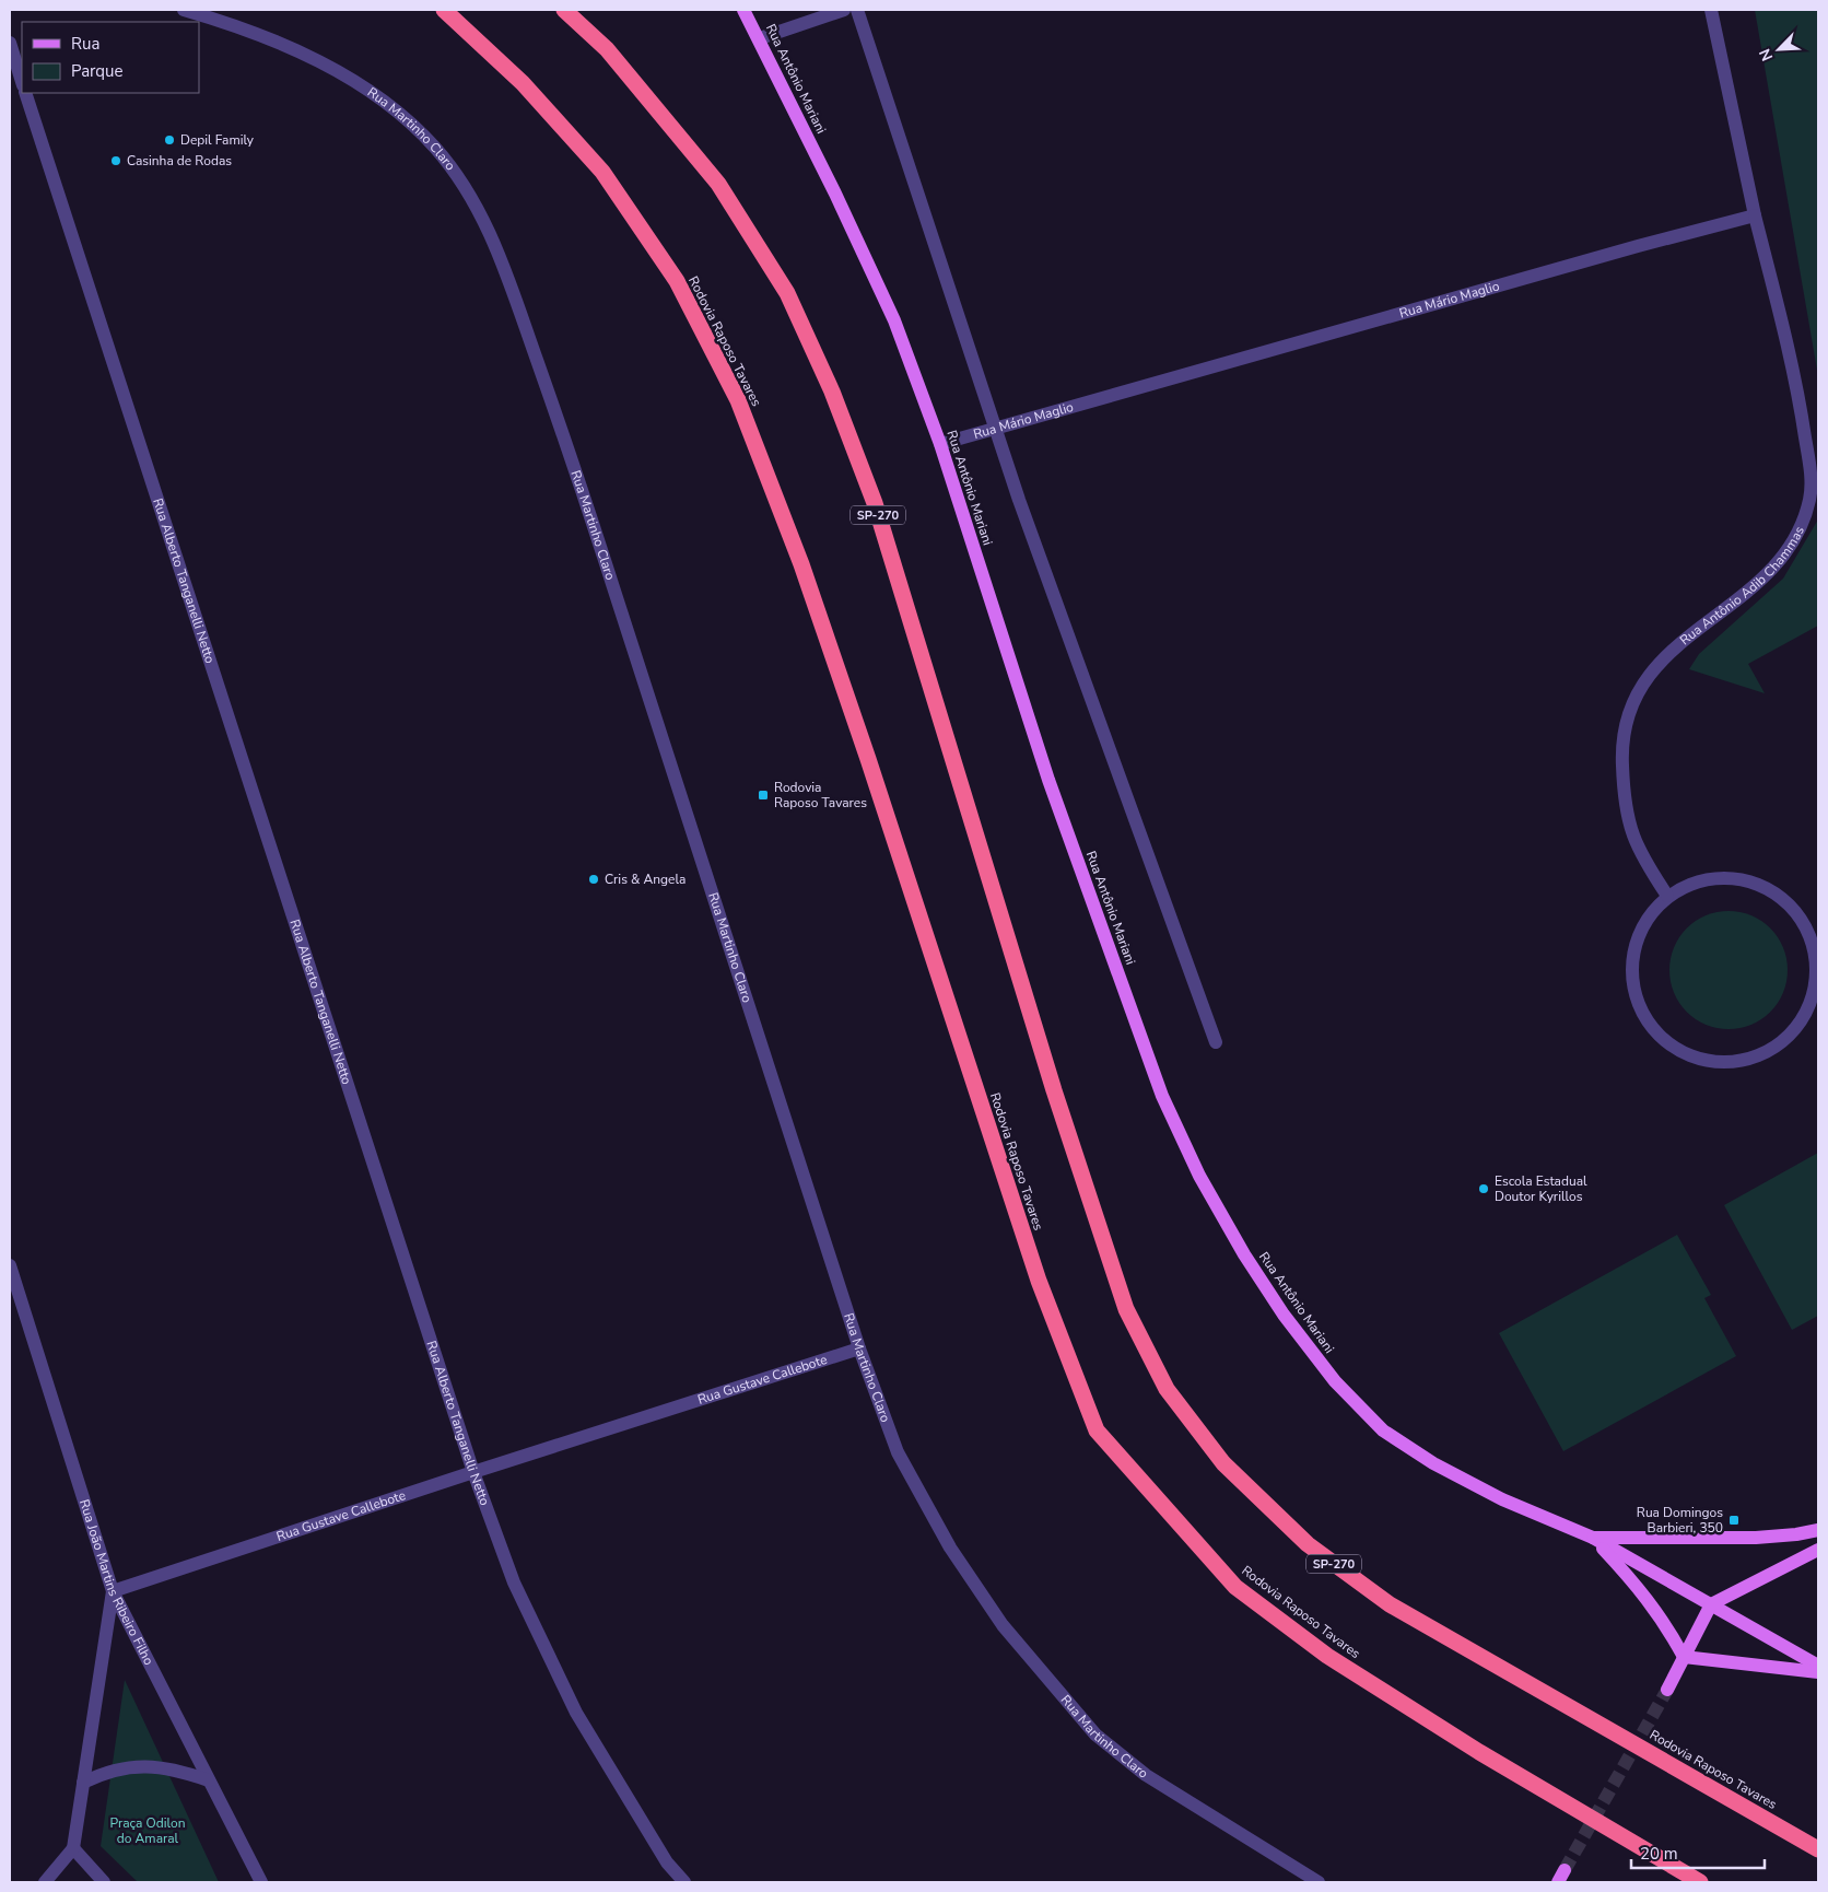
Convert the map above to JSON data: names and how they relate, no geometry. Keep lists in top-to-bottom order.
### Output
{
  "streets": {
    "highway": ["Rodovia Raposo Tavares", "SP-270"],
    "main road": ["Rua Antônio Mariani"],
    "street": [
      "Rua Martinho Claro",
      "Rua Mário Maglio",
      "Rua Alberto Tanganelli Netto",
      "Rua Antônio Adib Chammas",
      "Rua Gustave Callebote",
      "Rua João Martins Ribeiro Filho"
    ]
  },
  "crossings": [
    ["Rua Antônio Mariani", "Rua Mário Maglio"],
    ["Rua Martinho Claro", "Rua Gustave Callebote"],
    ["Rua Mário Maglio", "Rua Antônio Adib Chammas"],
    ["Rua Alberto Tanganelli Netto", "Rua Gustave Callebote"],
    ["Rua Gustave Callebote", "Rua João Martins Ribeiro Filho"]
  ],
  "parks": ["Praça Odilon do Amaral"],
  "places": {
    "other": [
      "Depil Family",
      "Casinha de Rodas",
      "Cris & Angela",
      "Escola Estadual Doutor Kyrillos"
    ],
    "transit": ["Rodovia Raposo Tavares", "Rua Domingos Barbieri, 350"]
  },
  "legend": ["Rua", "Parque"],
  "scale_bar": "20 m",
  "north": "bottom left"
}
